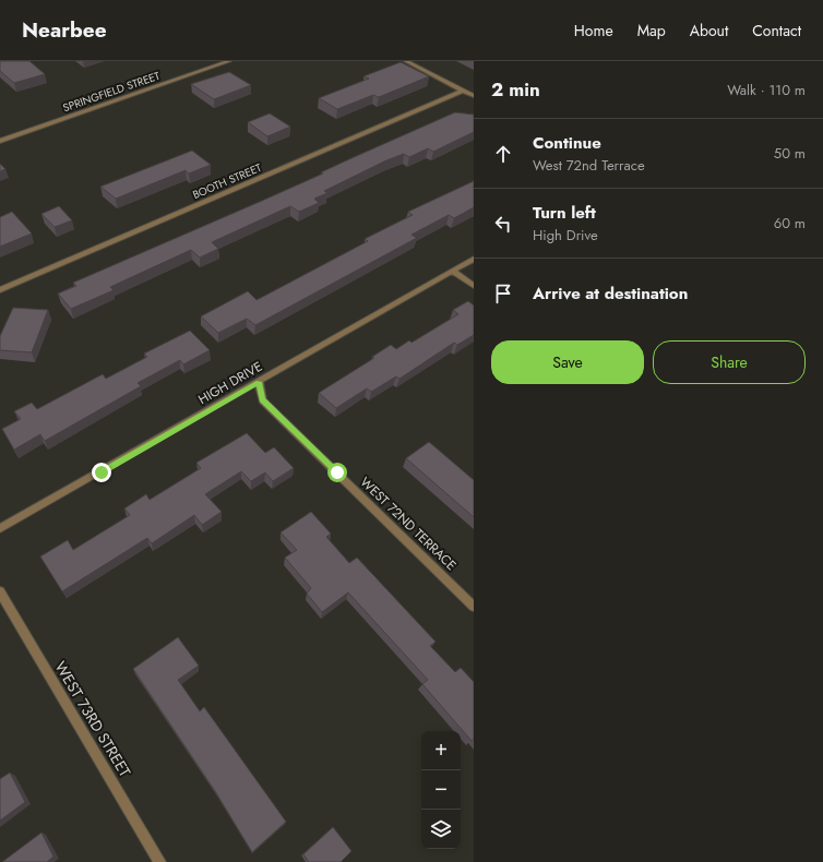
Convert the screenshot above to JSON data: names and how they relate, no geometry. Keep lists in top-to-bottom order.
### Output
{
  "streets": {
    "street": [
      "SPRINGFIELD STREET",
      "BOOTH STREET",
      "HIGH DRIVE",
      "WEST 72ND TERRACE",
      "WEST 73RD STREET"
    ]
  },
  "crossings": [
    ["HIGH DRIVE", "WEST 72ND TERRACE"]
  ],
  "page": {
    "header": "Nearbee",
    "nav": [
      "Home",
      "Map",
      "About",
      "Contact"
    ],
    "heading": ["2 min", "Walk · 110 m"],
    "list": [
      ["Continue", "West 72nd Terrace", "50 m"],
      ["Turn left", "High Drive", "60 m"],
      "Arrive at destination"
    ],
    "buttons": ["Save", "Share"],
    "map_buttons": ["+", "−"]
  }
}
